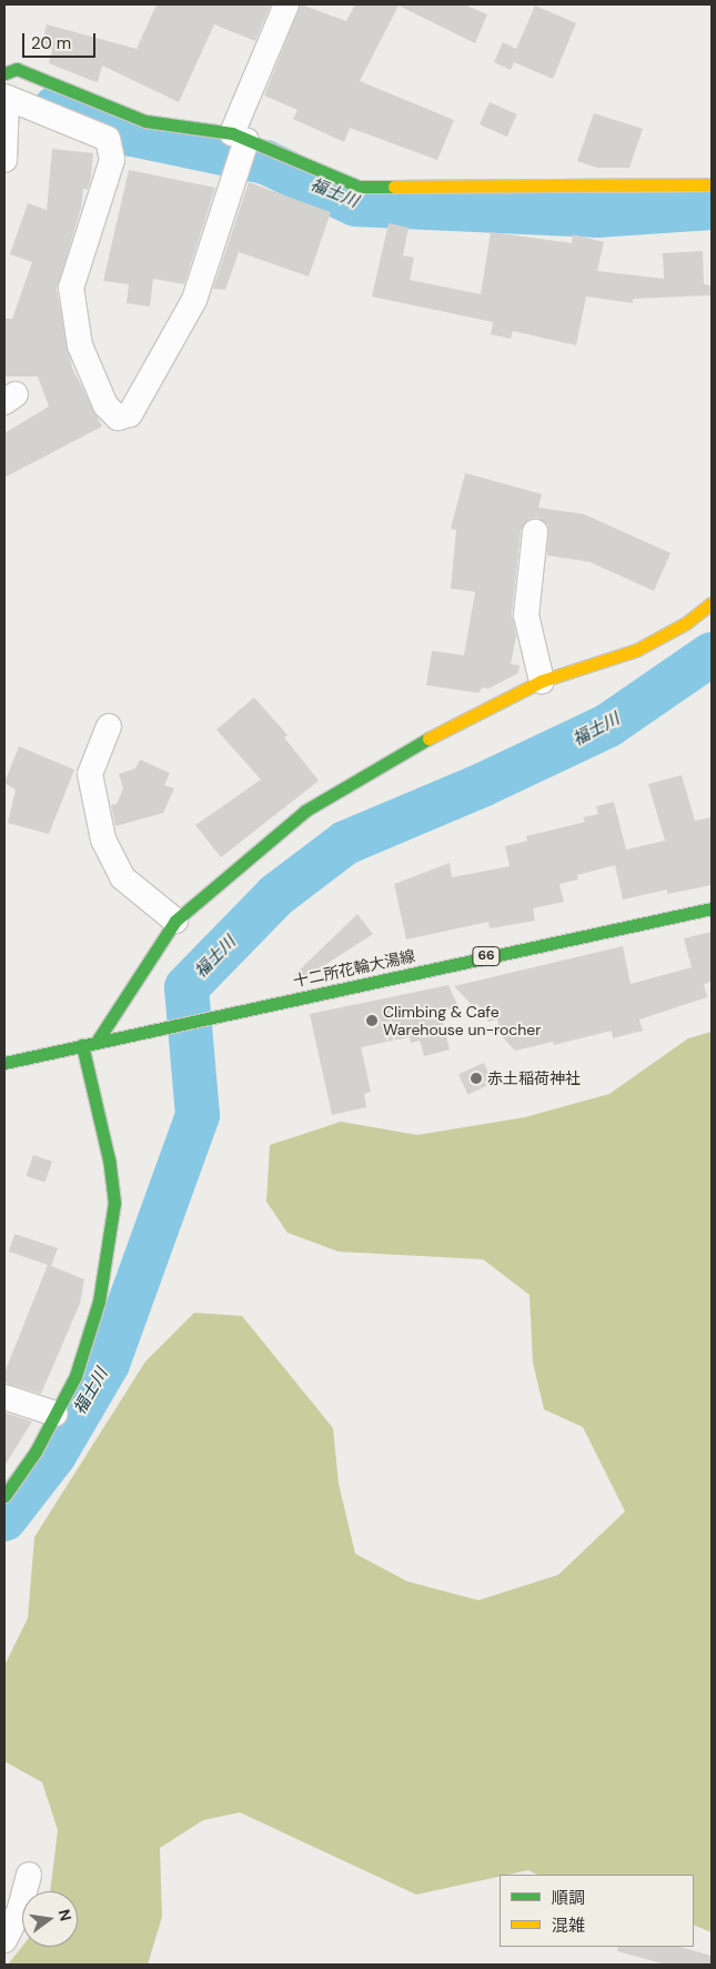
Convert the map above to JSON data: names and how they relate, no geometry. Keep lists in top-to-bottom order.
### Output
{
  "streets": {
    "street": ["66", "十二所花輪大湯線"]
  },
  "water": ["福士川"],
  "places": ["Climbing & Cafe Warehouse un-rocher", "赤土稲荷神社"],
  "legend": ["順調", "混雑"],
  "scale_bar": "20 m",
  "north": "right"
}
